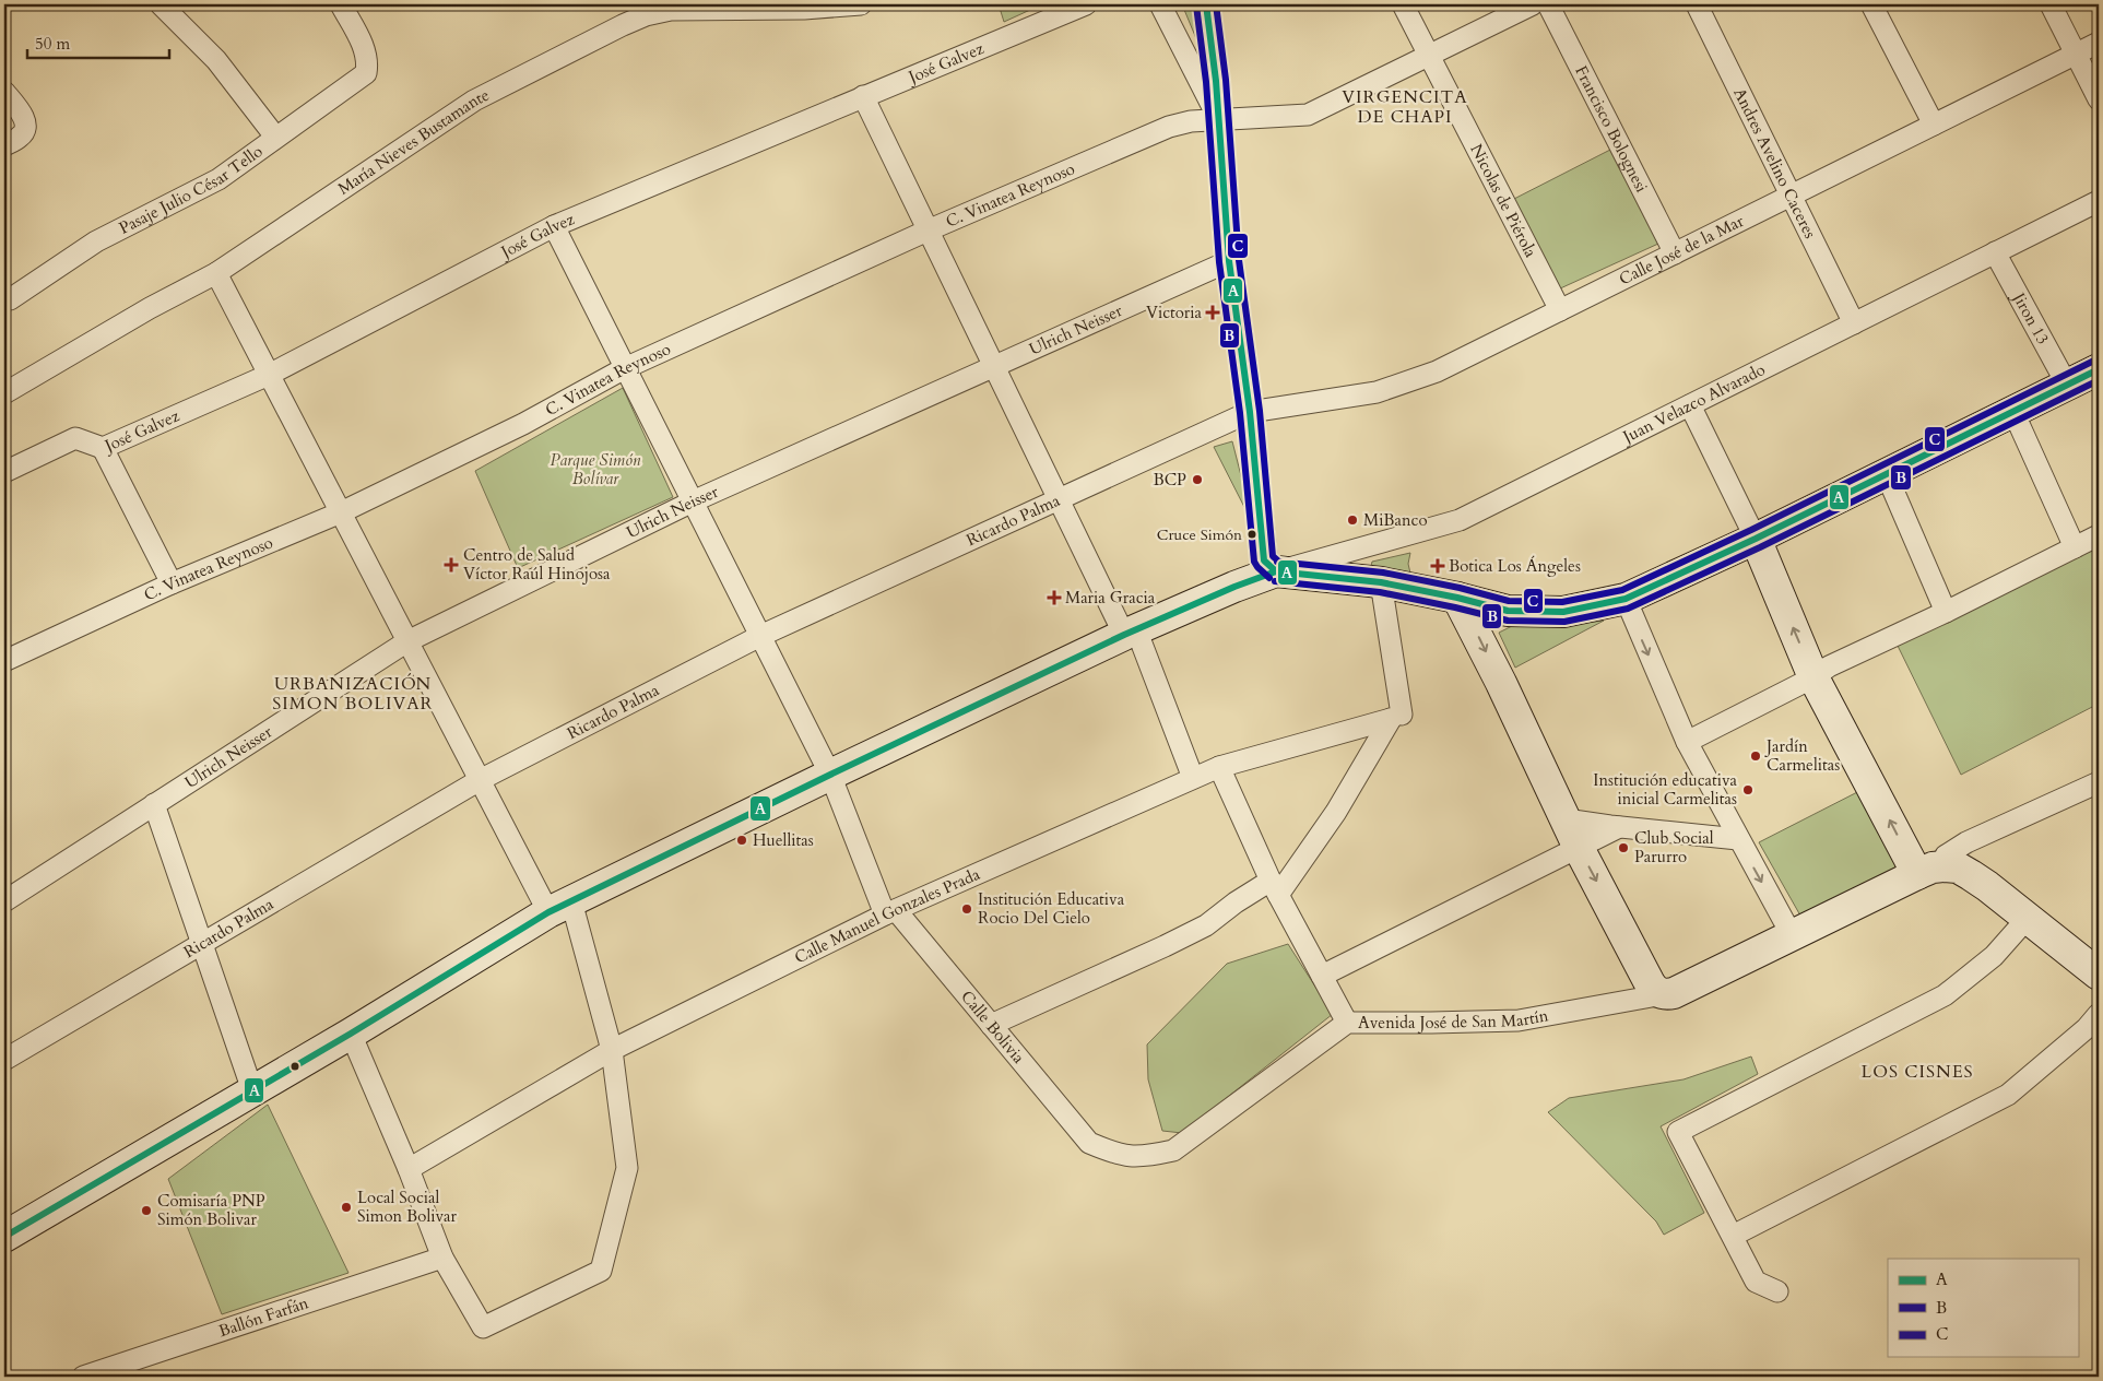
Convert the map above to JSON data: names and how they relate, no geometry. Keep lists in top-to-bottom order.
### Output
{
  "streets": {
    "street": [
      "José Galvez",
      "Francisco Bolognesi",
      "María Nieves Bustamante",
      "Andres Avelino Caceres",
      "Pasaje Julio César Tello",
      "C. Vinatea Reynoso",
      "Nicolas de Piérola",
      "Calle José de la Mar",
      "Jiron 13",
      "Ulrich Neisser",
      "Juan Velazco Alvarado",
      "Ricardo Palma",
      "Calle Manuel Gonzales Prada",
      "Avenida José de San Martín",
      "Calle Bolivia",
      "Ballón Farfán"
    ]
  },
  "crossings": [
    ["José Galvez", "Calle Bolivia"],
    ["Francisco Bolognesi", "Calle José de la Mar"],
    ["Andres Avelino Caceres", "Calle José de la Mar"],
    ["Andres Avelino Caceres", "Juan Velazco Alvarado"],
    ["C. Vinatea Reynoso", "Nicolas de Piérola"],
    ["C. Vinatea Reynoso", "Calle Bolivia"],
    ["Nicolas de Piérola", "Calle José de la Mar"],
    ["Calle José de la Mar", "Ricardo Palma"],
    ["Jiron 13", "Juan Velazco Alvarado"],
    ["Ulrich Neisser", "Calle Bolivia"],
    ["Ricardo Palma", "Calle Bolivia"],
    ["Calle Manuel Gonzales Prada", "Calle Bolivia"],
    ["Avenida José de San Martín", "Calle Bolivia"]
  ],
  "districts": ["VIRGENCITA DE CHAPI", "URBANIZACIÓN SIMON BOLIVAR", "LOS CISNES"],
  "parks": ["Parque Simón Bolívar"],
  "places": {
    "health": [
      "Victoria",
      "Centro de Salud Víctor Raúl Hinojosa",
      "Botica Los Ángeles",
      "Maria Gracia"
    ],
    "other": [
      "BCP",
      "MiBanco",
      "Cruce Simón",
      "Jardín Carmelitas",
      "Institución educativa inicial Carmelitas",
      "Huellitas",
      "Club Social Parurro",
      "Institución Educativa Rocio Del Cielo",
      "Local Social Simon Bolivar",
      "Comisaría PNP Simón Bolivar"
    ]
  },
  "lines": ["transit line A", "transit line C", "transit line B"],
  "legend": ["A", "B", "C"],
  "scale_bar": "50 m"
}
